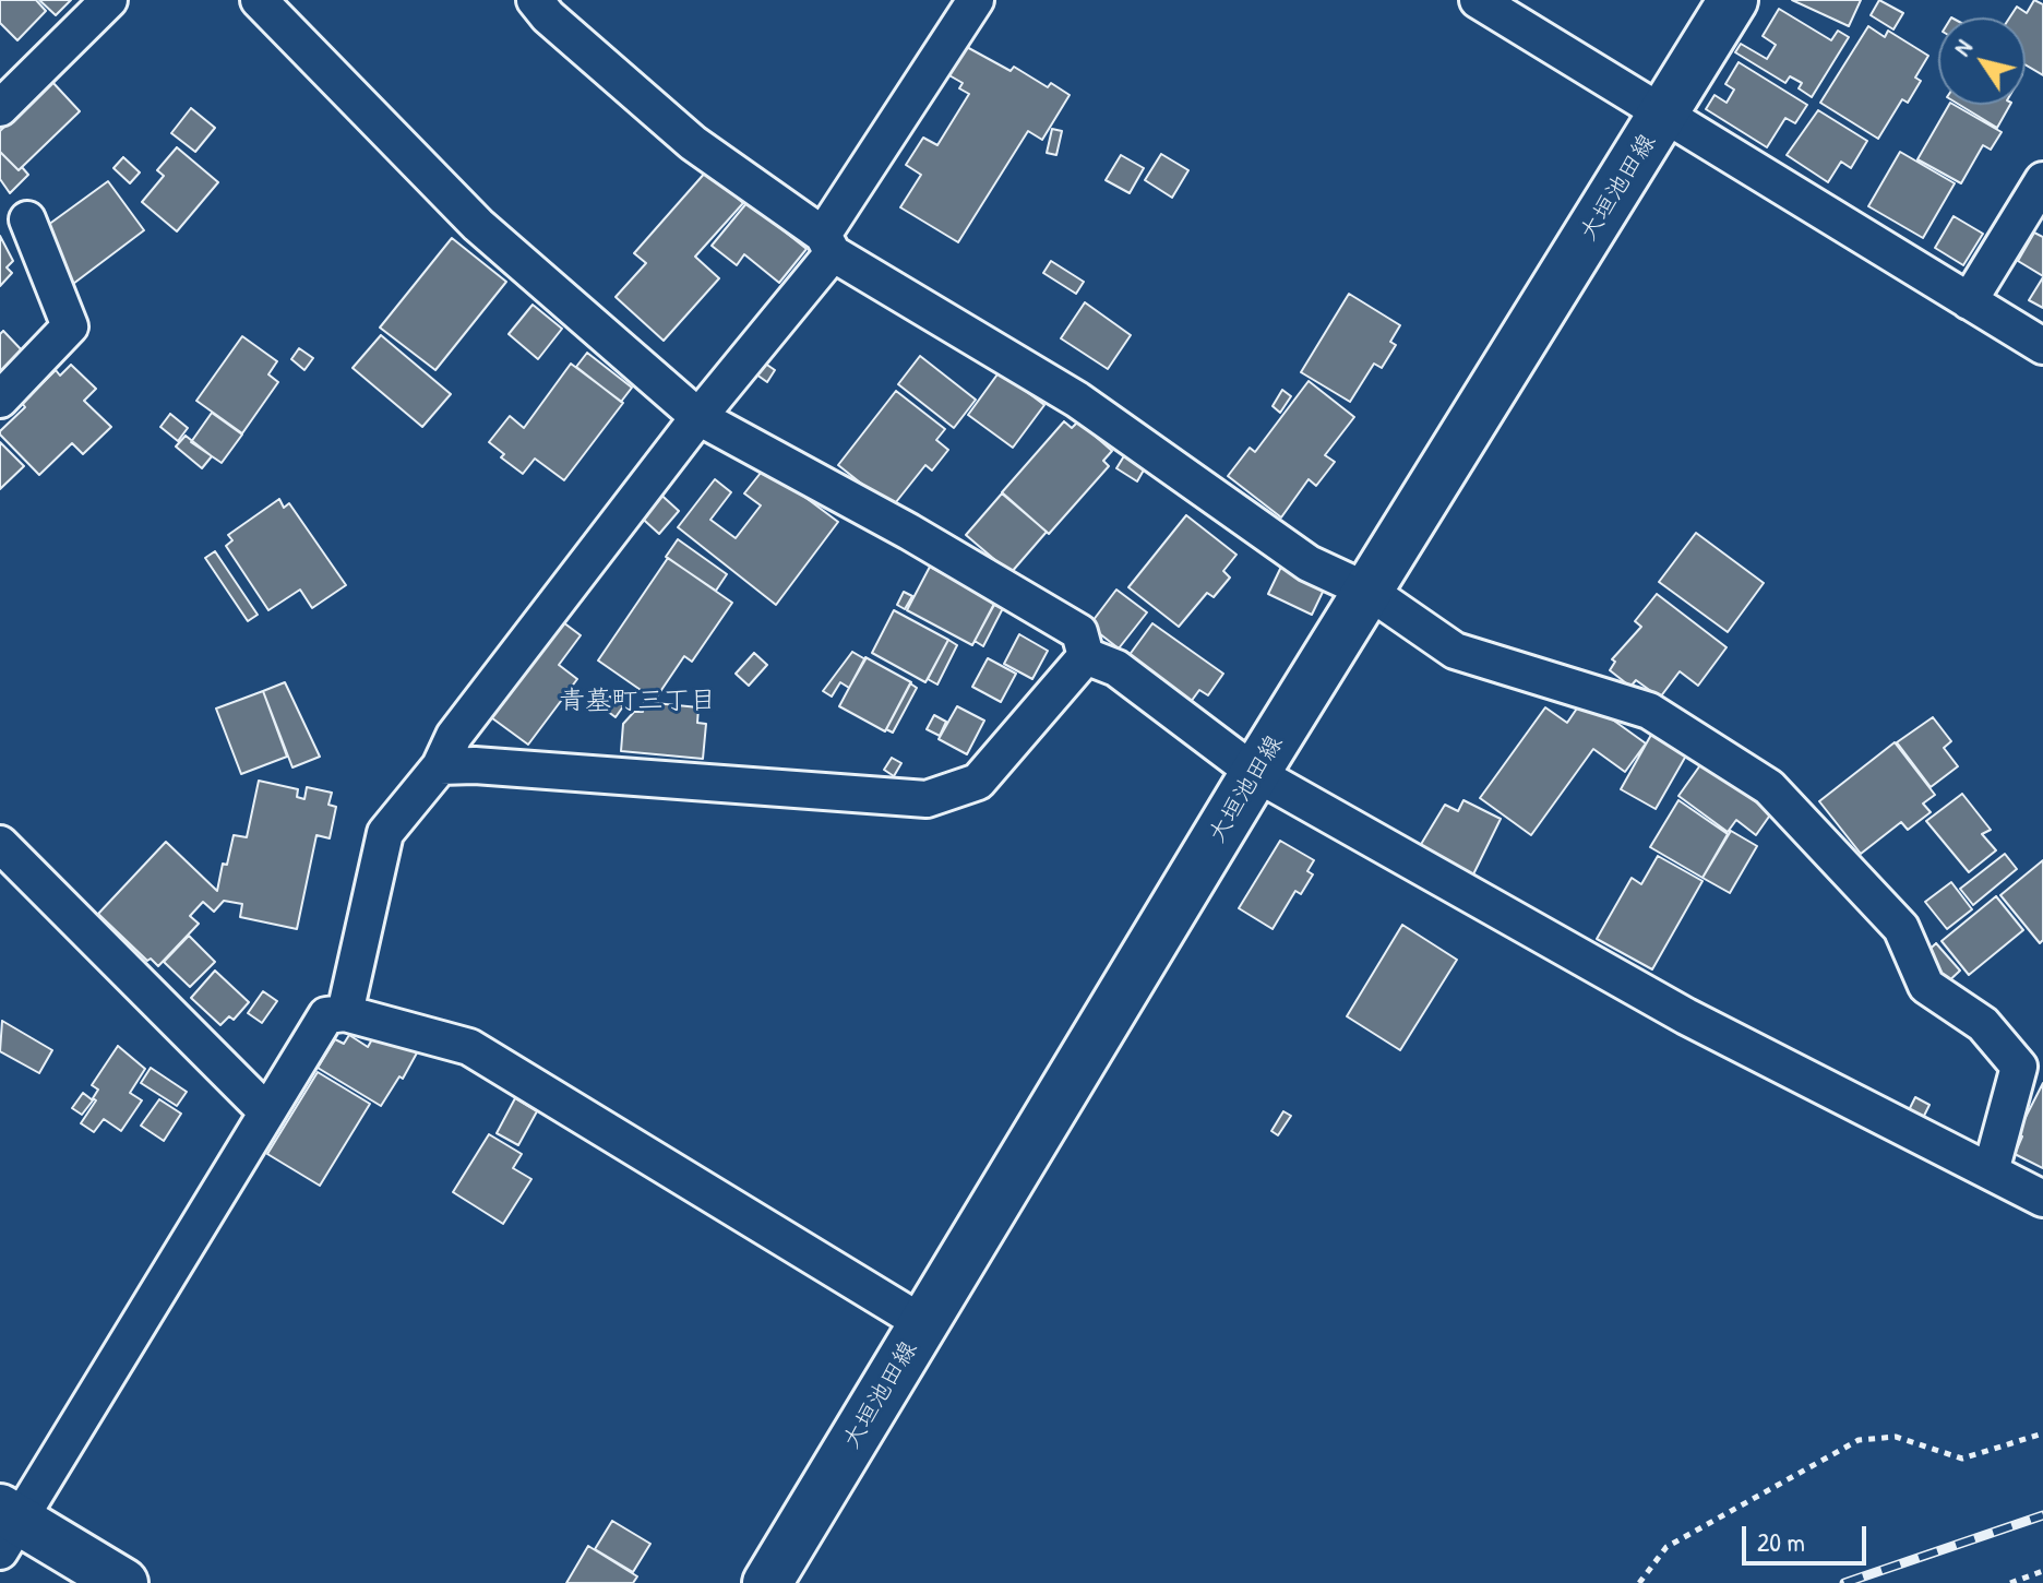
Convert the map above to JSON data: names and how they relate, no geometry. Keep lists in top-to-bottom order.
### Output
{
  "streets": {
    "main road": ["大垣池田線"]
  },
  "districts": ["青墓町三丁目"],
  "scale_bar": "20 m",
  "north": "top left"
}
